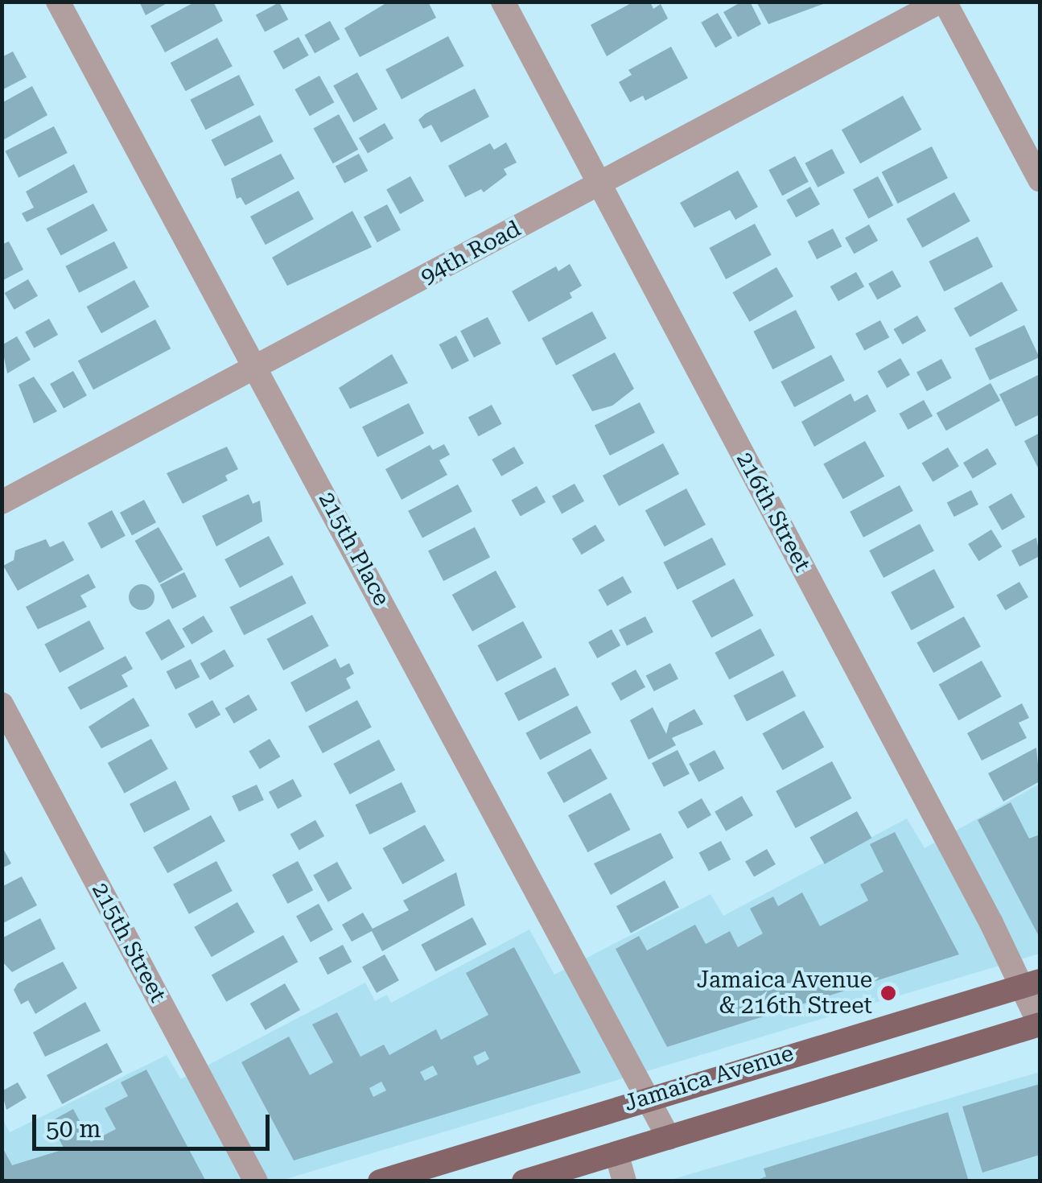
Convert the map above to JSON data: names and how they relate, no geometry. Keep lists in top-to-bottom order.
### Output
{
  "streets": {
    "main road": ["Jamaica Avenue"],
    "street": [
      "94th Road",
      "216th Street",
      "215th Place",
      "215th Street"
    ]
  },
  "crossings": [
    ["94th Road", "216th Street"],
    ["94th Road", "215th Place"],
    ["216th Street", "Jamaica Avenue"],
    ["215th Place", "Jamaica Avenue"]
  ],
  "places": ["Jamaica Avenue & 216th Street"],
  "scale_bar": "50 m"
}
